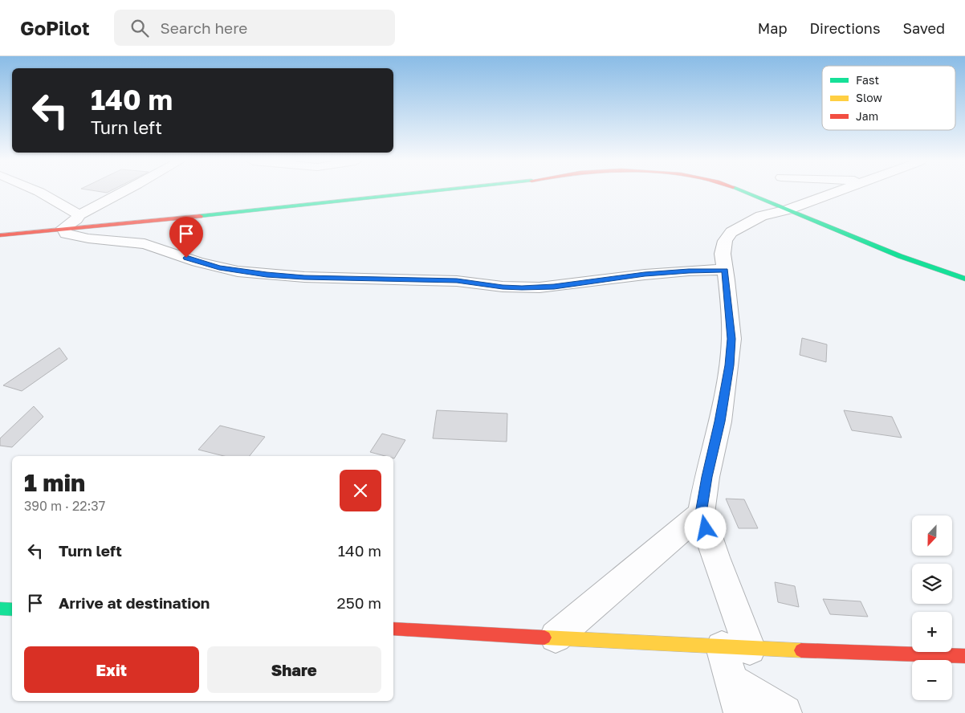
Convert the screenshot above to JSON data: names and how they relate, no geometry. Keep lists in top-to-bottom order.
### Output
{
  "legend": ["Fast", "Slow", "Jam"],
  "north": "bottom",
  "page": {
    "header": "GoPilot",
    "search": "Search here",
    "nav": ["Map", "Directions", "Saved"],
    "turn": ["140 m", "Turn left"],
    "heading": ["1 min", "390 m · 22:37"],
    "map_buttons": ["+", "−"],
    "list": [
      {
        "name": "Turn left",
        "value": "140 m"
      },
      {
        "name": "Arrive at destination",
        "value": "250 m"
      }
    ],
    "buttons": ["Exit", "Share"]
  }
}
